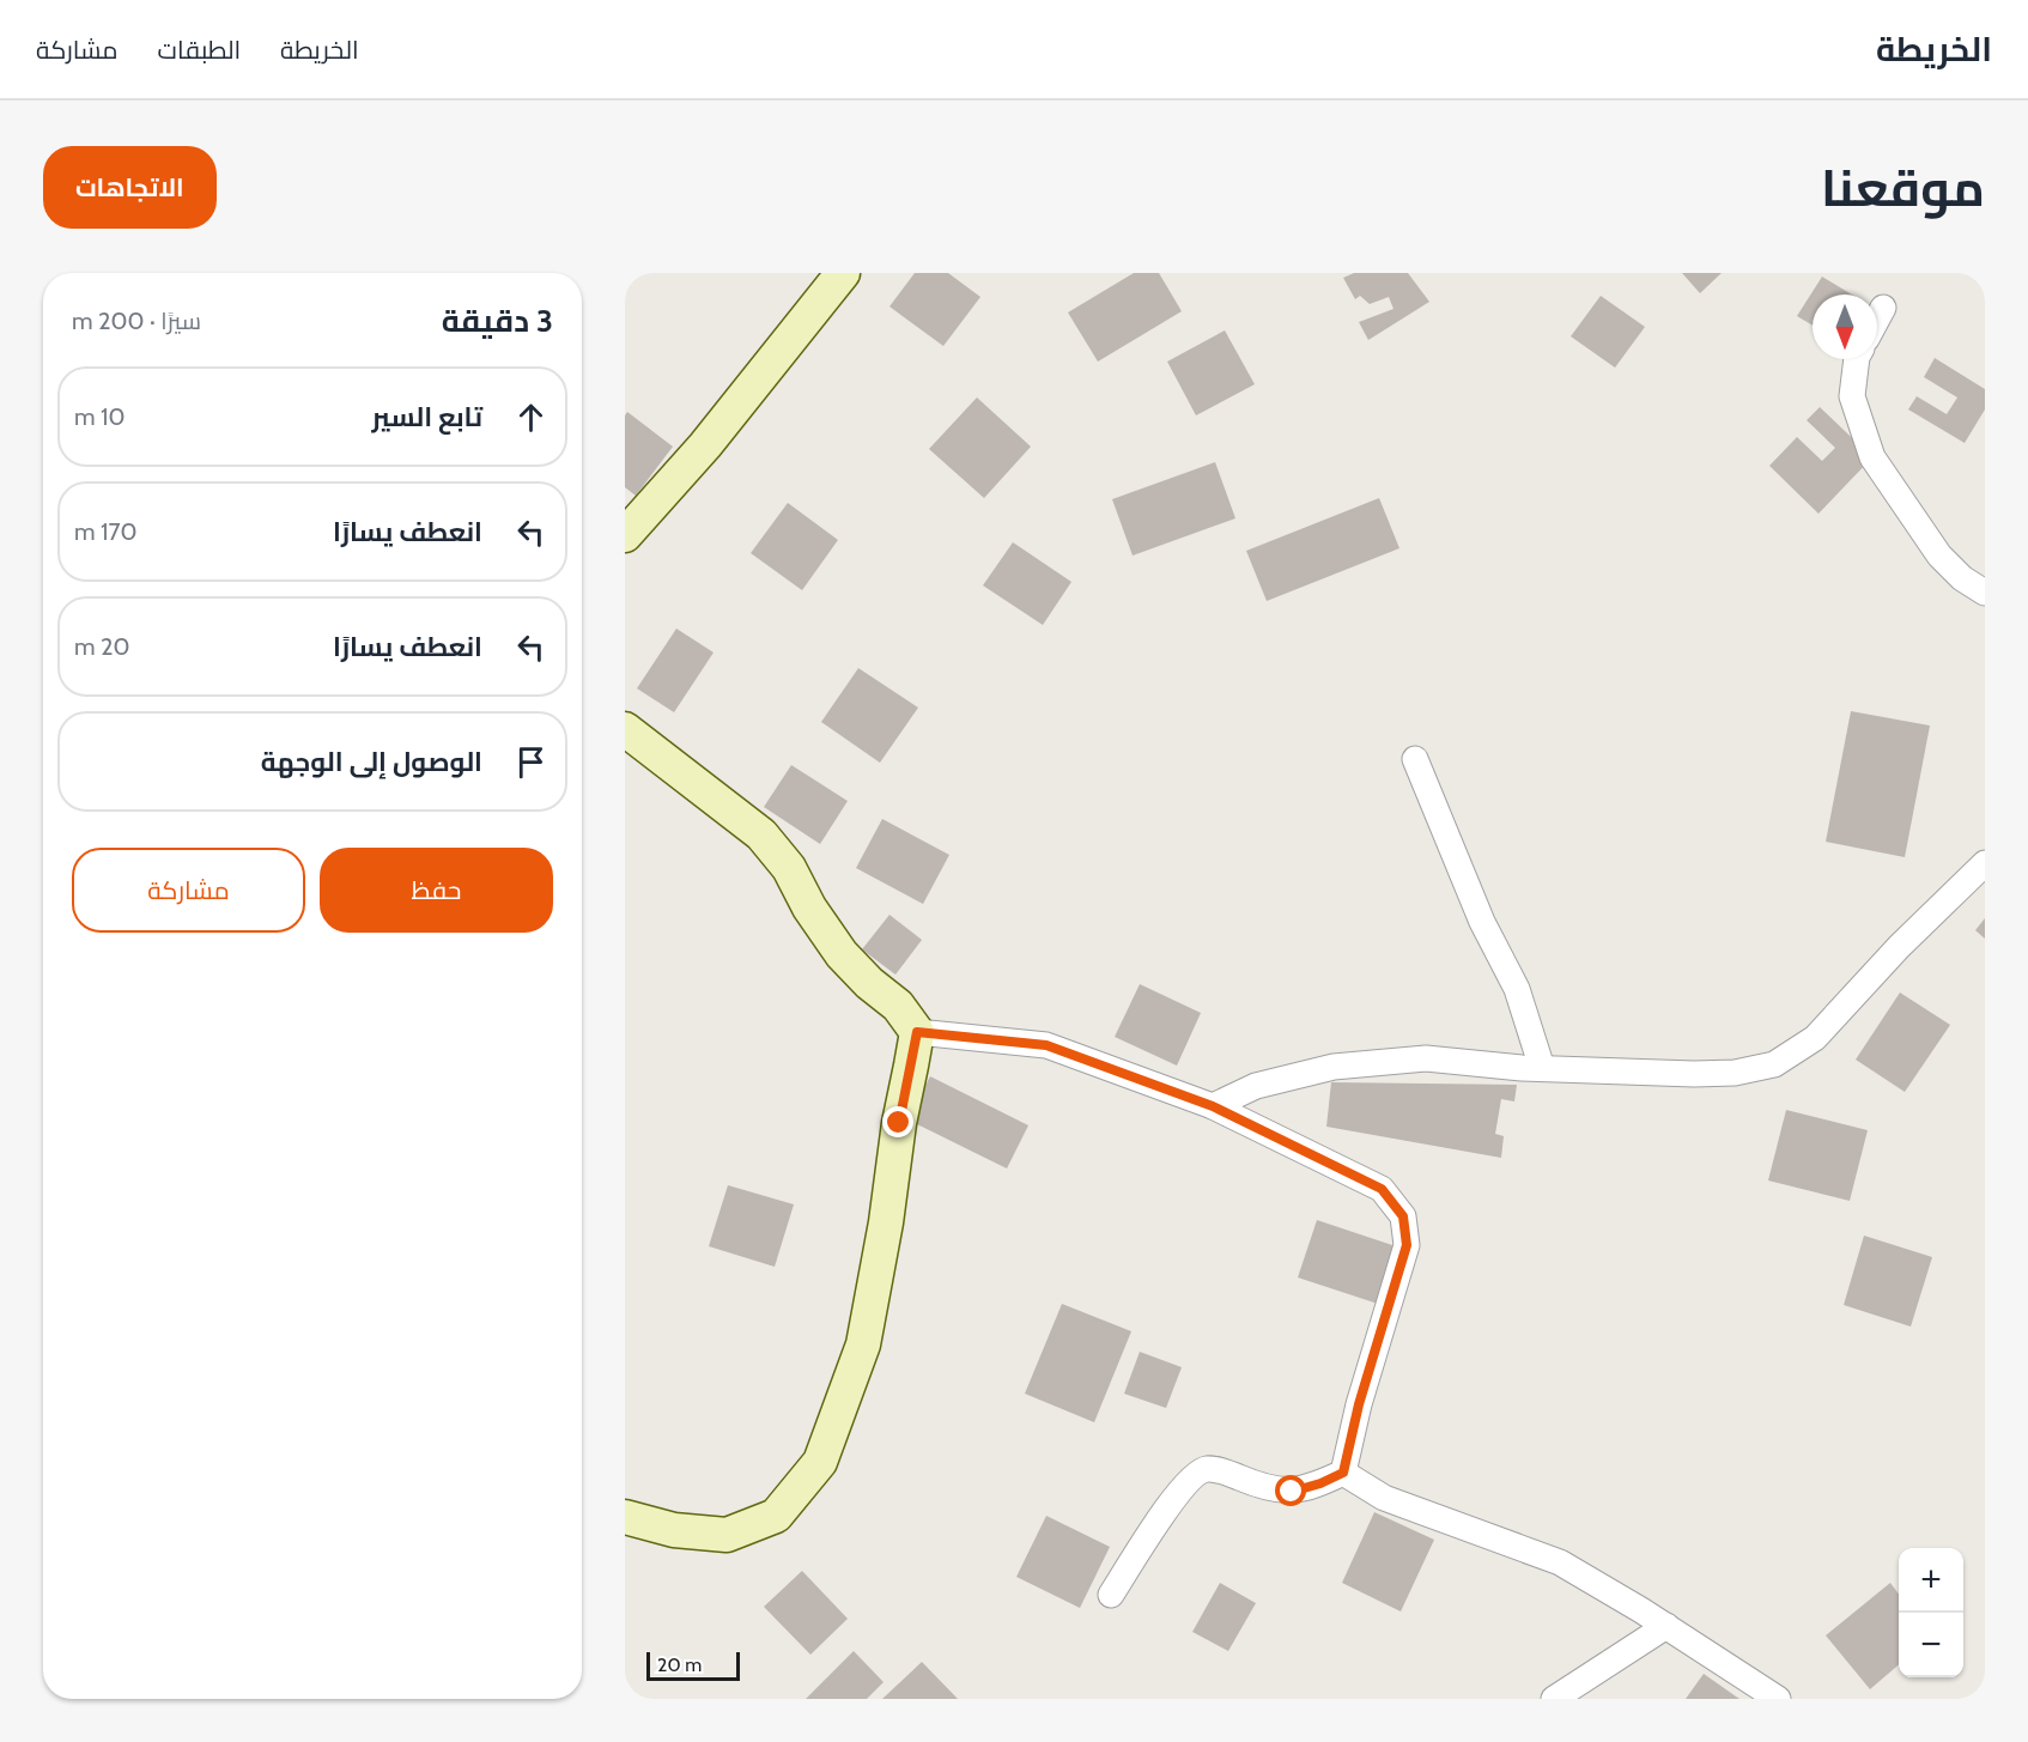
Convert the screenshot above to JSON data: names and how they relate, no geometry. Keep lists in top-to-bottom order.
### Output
{
  "scale_bar": "20 m",
  "north": "bottom",
  "page": {
    "header": "الخريطة",
    "nav": ["الخريطة", "الطبقات", "مشاركة"],
    "title": "موقعنا",
    "buttons": [
      "الاتجاهات",
      ["حفظ", "مشاركة"]
    ],
    "heading": ["3 دقيقة", "سيرًا · 200 m"],
    "list": [
      ["تابع السير", "10 m"],
      ["انعطف يسارًا", "170 m"],
      ["انعطف يسارًا", "20 m"],
      "الوصول إلى الوجهة"
    ],
    "map_buttons": ["+", "−"],
    "scale": "20 m"
  }
}
